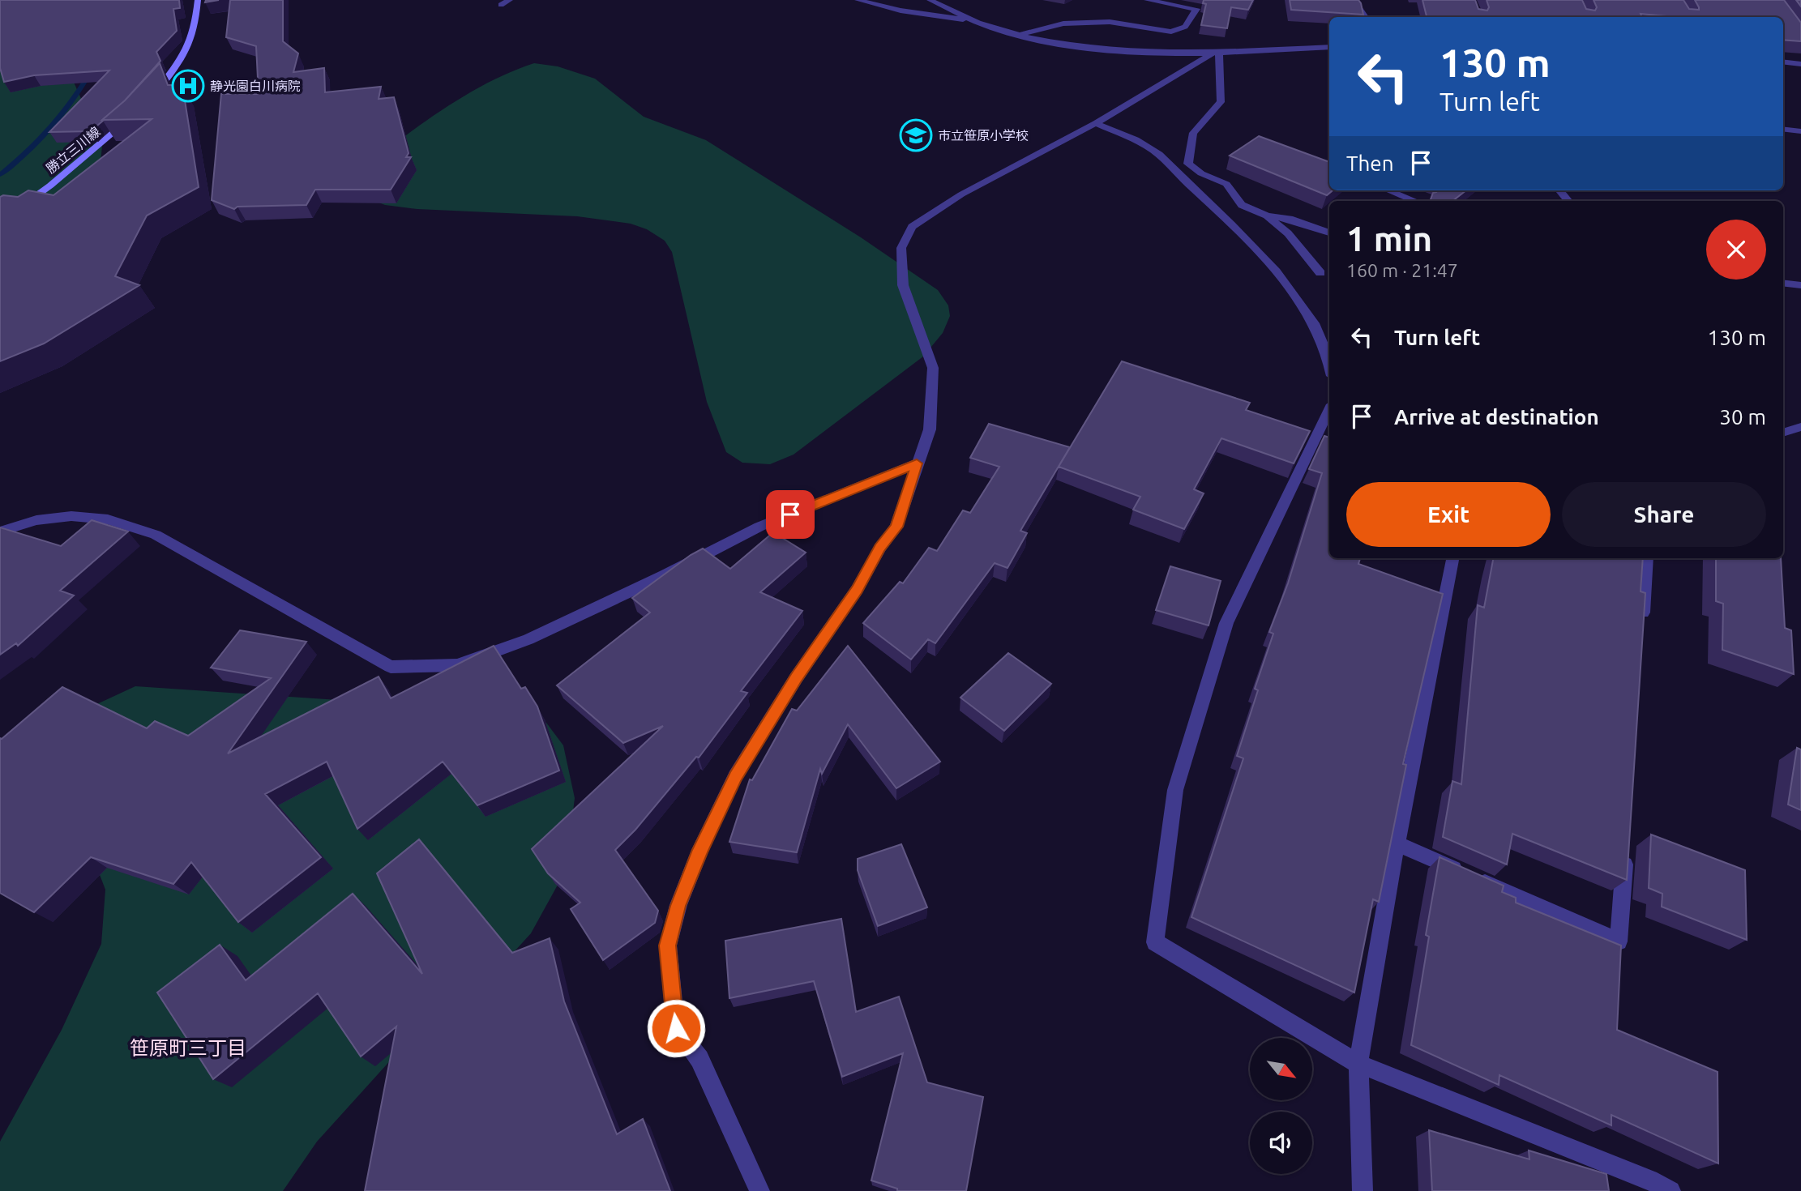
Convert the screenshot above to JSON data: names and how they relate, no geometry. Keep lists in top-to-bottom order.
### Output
{
  "streets": {
    "main road": ["勝立三川線"]
  },
  "districts": ["笹原町三丁目"],
  "places": {
    "hospital": ["静光園白川病院"],
    "school or university": ["市立笹原小学校"]
  },
  "north": "bottom right",
  "page": {
    "turn": ["130 m", "Turn left"],
    "then": "Then",
    "heading": ["1 min", "160 m · 21:47"],
    "list": [
      {
        "name": "Turn left",
        "value": "130 m"
      },
      {
        "name": "Arrive at destination",
        "value": "30 m"
      }
    ],
    "buttons": ["Exit", "Share"]
  }
}
